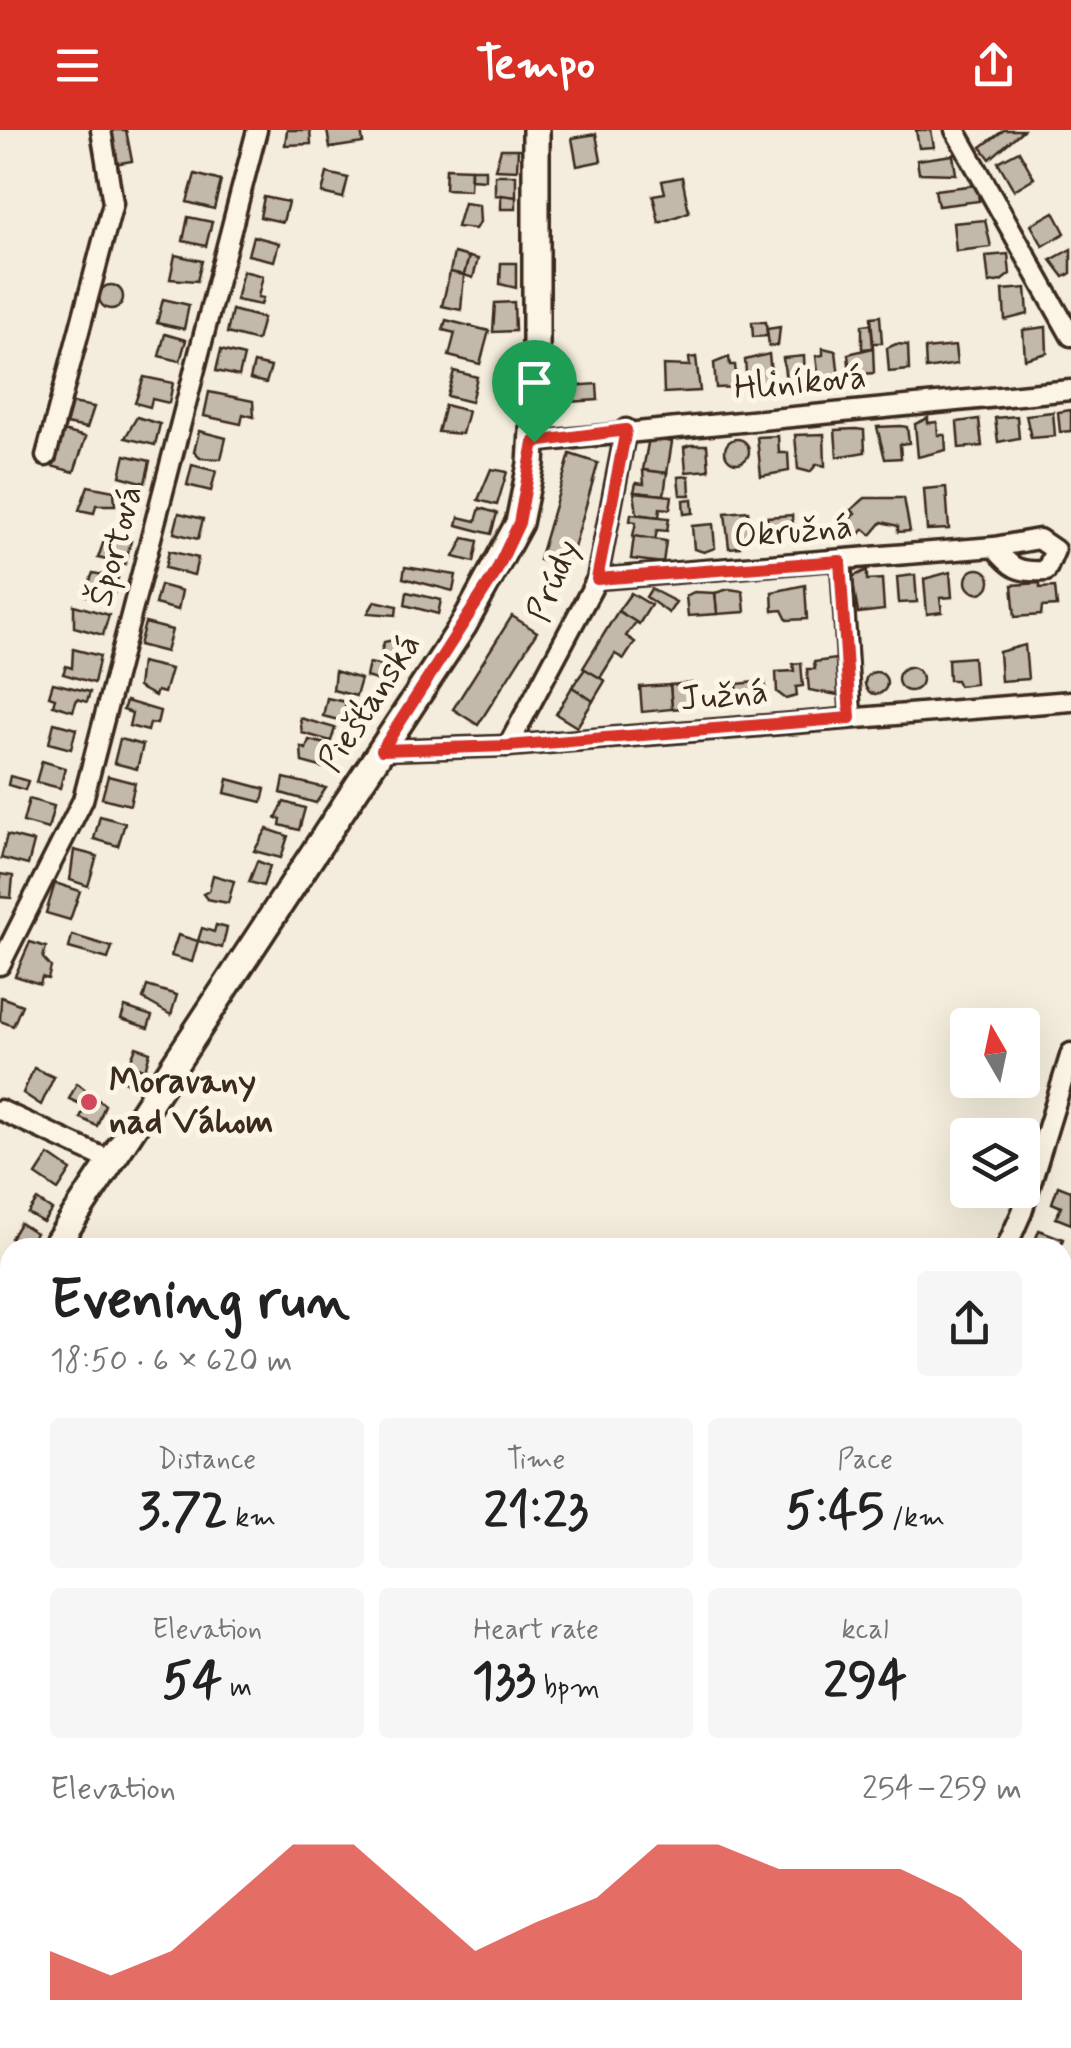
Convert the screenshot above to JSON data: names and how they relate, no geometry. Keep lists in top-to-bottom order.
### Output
{
  "streets": {
    "main road": ["Piešťanská"],
    "street": [
      "Hliníková",
      "Okružná",
      "Športová",
      "Prúdy",
      "Južná"
    ]
  },
  "crossings": [
    ["Hliníková", "Prúdy"],
    ["Hliníková", "Piešťanská"],
    ["Okružná", "Prúdy"],
    ["Prúdy", "Južná"],
    ["Južná", "Piešťanská"]
  ],
  "places": ["Moravany nad Váhom"],
  "north": "top",
  "page": {
    "header": "Tempo",
    "heading": ["Evening run", "18:50 · 6 × 620 m"],
    "stats": [
      ["Distance", "3.72 km"],
      ["Time", "21:23"],
      ["Pace", "5:45 /km"],
      ["Elevation", "54 m"],
      ["Heart rate", "133 bpm"],
      ["kcal", "294"]
    ],
    "chart": ["Elevation", "254–259 m"]
  }
}
